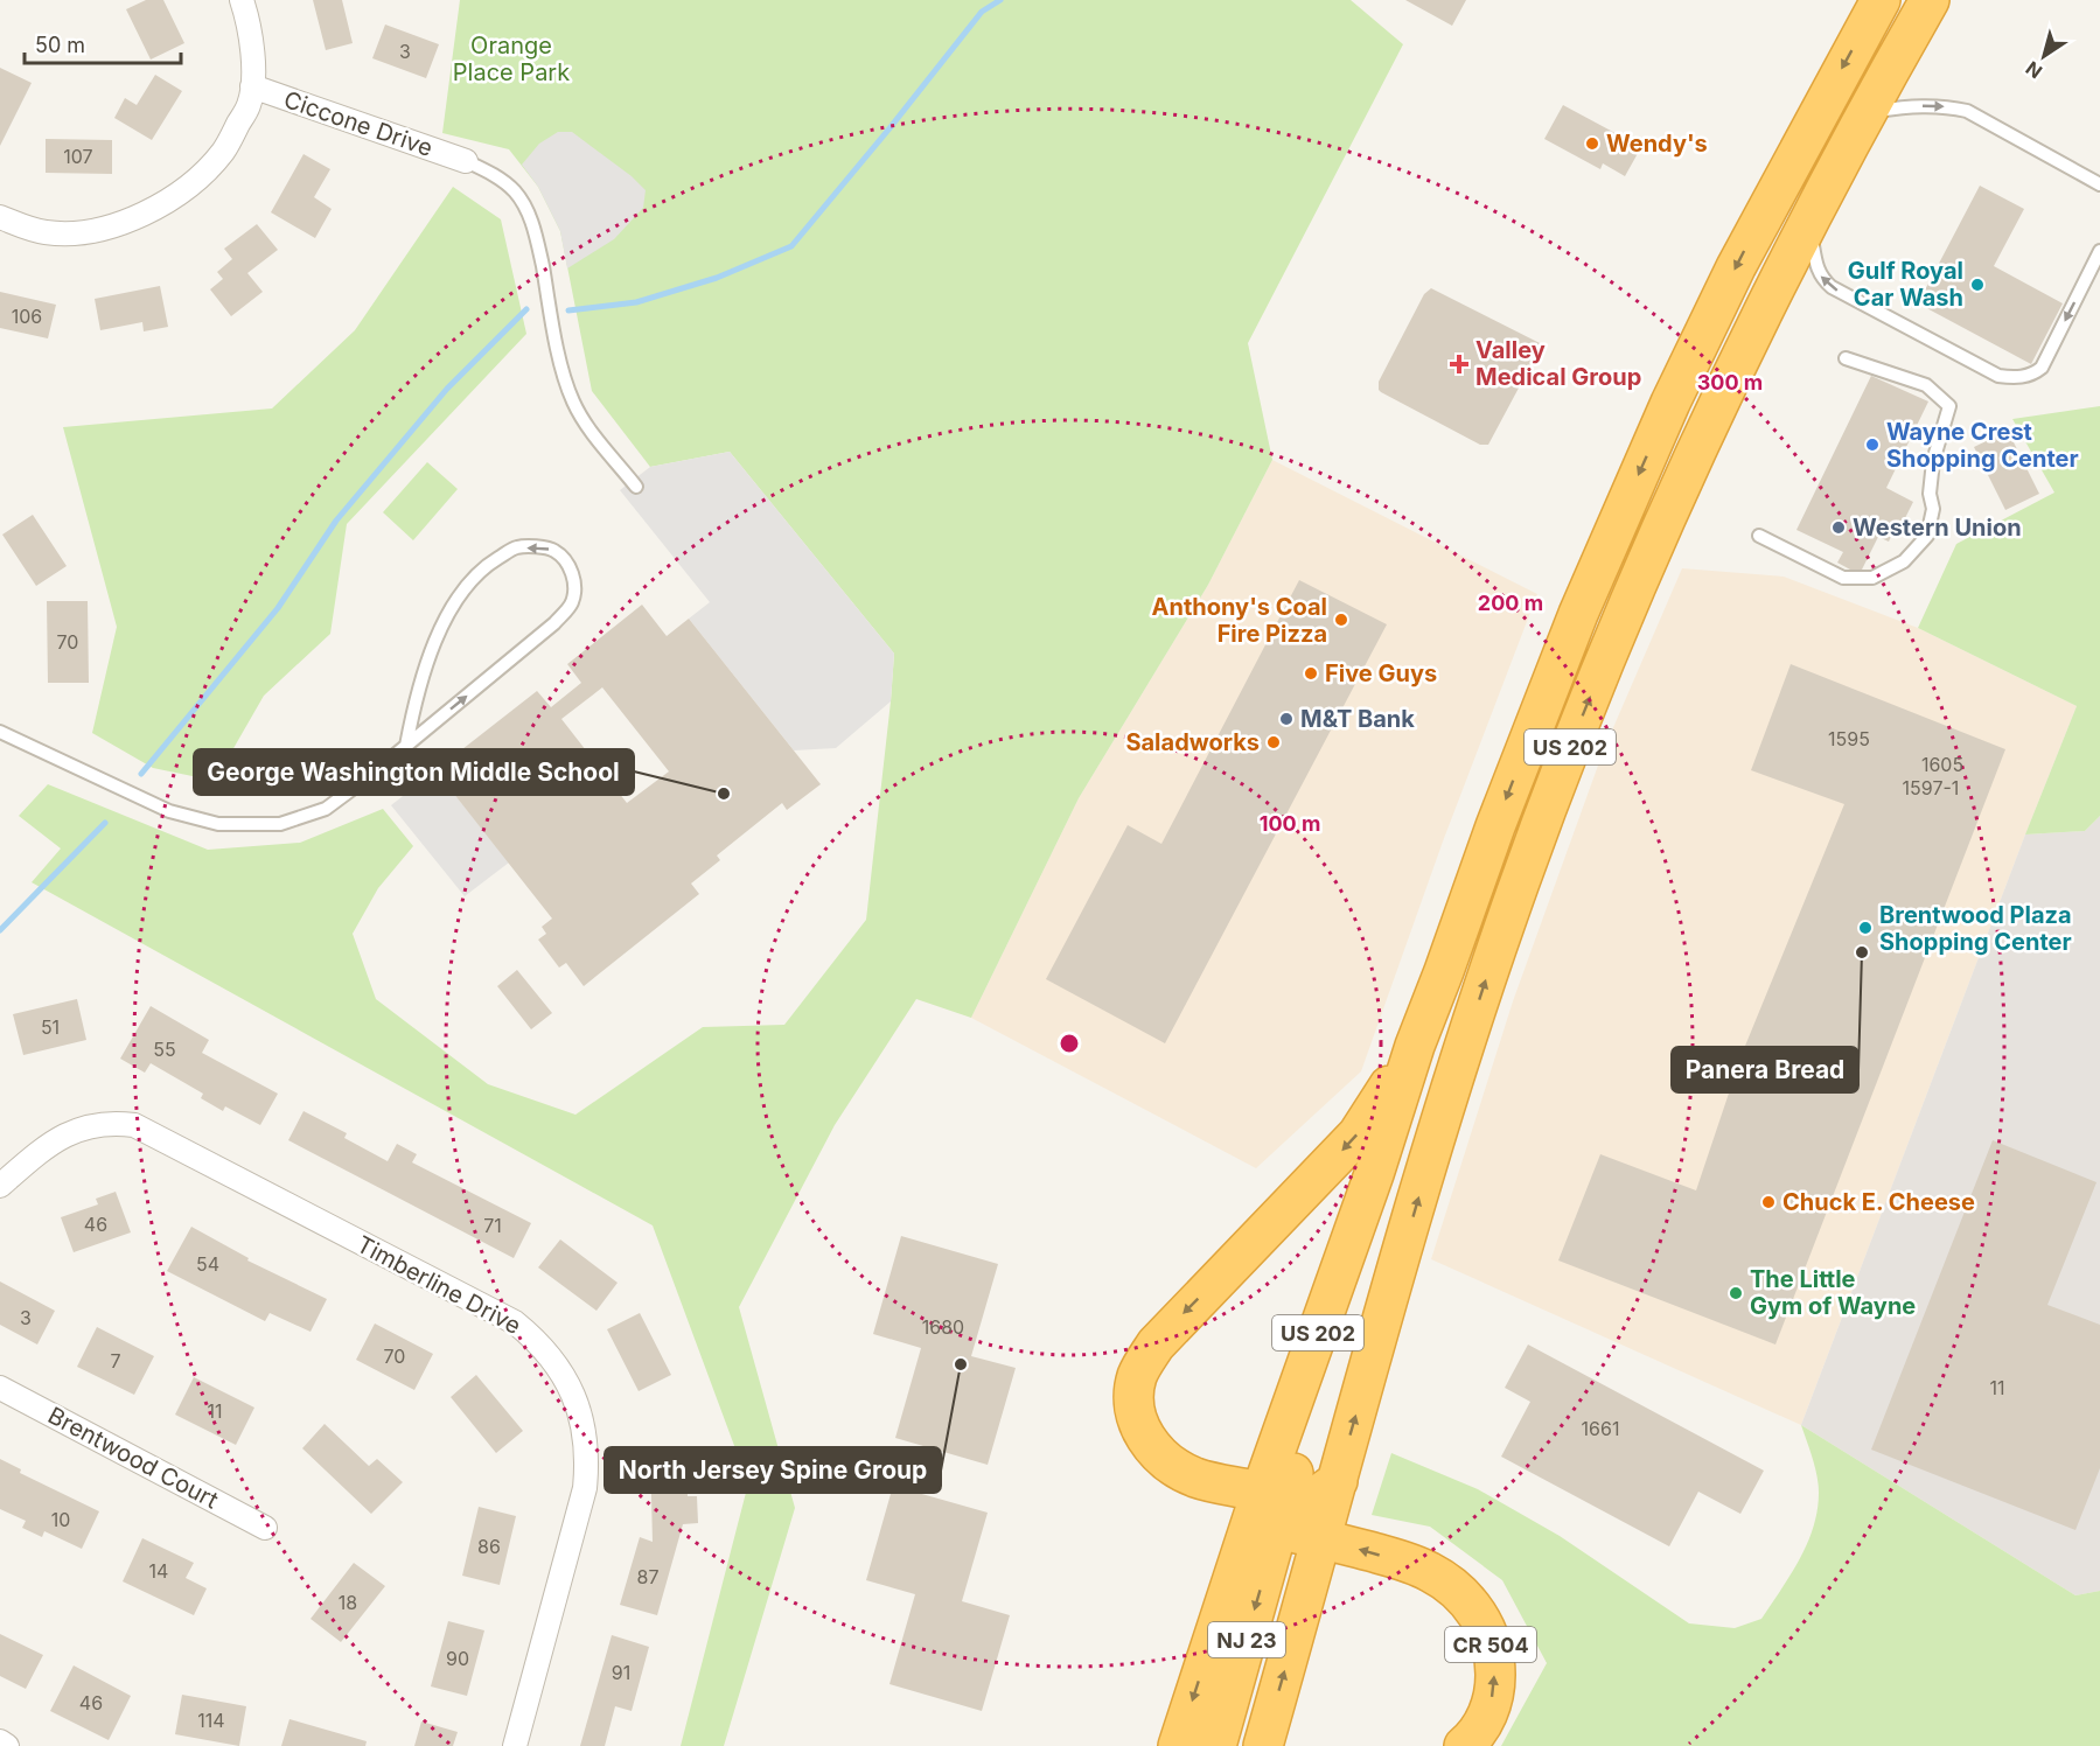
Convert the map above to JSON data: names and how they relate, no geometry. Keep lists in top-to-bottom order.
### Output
{
  "streets": {
    "highway": ["US 202", "NJ 23", "CR 504"],
    "street": ["Ciccone Drive", "Timberline Drive", "Brentwood Court"]
  },
  "crossings": [
    ["US 202", "NJ 23"],
    ["US 202", "CR 504"],
    ["NJ 23", "CR 504"]
  ],
  "parks": ["Orange Place Park"],
  "places": {
    "other": [
      "Wendy's",
      "Gulf Royal Car Wash",
      "Wayne Crest Shopping Center",
      "Western Union",
      "Anthony's Coal Fire Pizza",
      "Five Guys",
      "M&T Bank",
      "Saladworks",
      "George Washington Middle School",
      "Brentwood Plaza Shopping Center",
      "Panera Bread",
      "Chuck E. Cheese",
      "The Little Gym of Wayne",
      "North Jersey Spine Group"
    ],
    "health": ["Valley Medical Group"]
  },
  "house_numbers": [
    "3",
    "107",
    "106",
    "70",
    "1595",
    "1605",
    "1597-1",
    "51",
    "55",
    "46",
    "71",
    "54",
    "3",
    "1680",
    "70",
    "7",
    "11",
    "11",
    "1661",
    "10",
    "86",
    "14",
    "87",
    "18",
    "90",
    "91",
    "46",
    "114"
  ],
  "scale_bar": "50 m",
  "north": "bottom left",
  "rings": ["300 m", "200 m", "100 m"]
}
